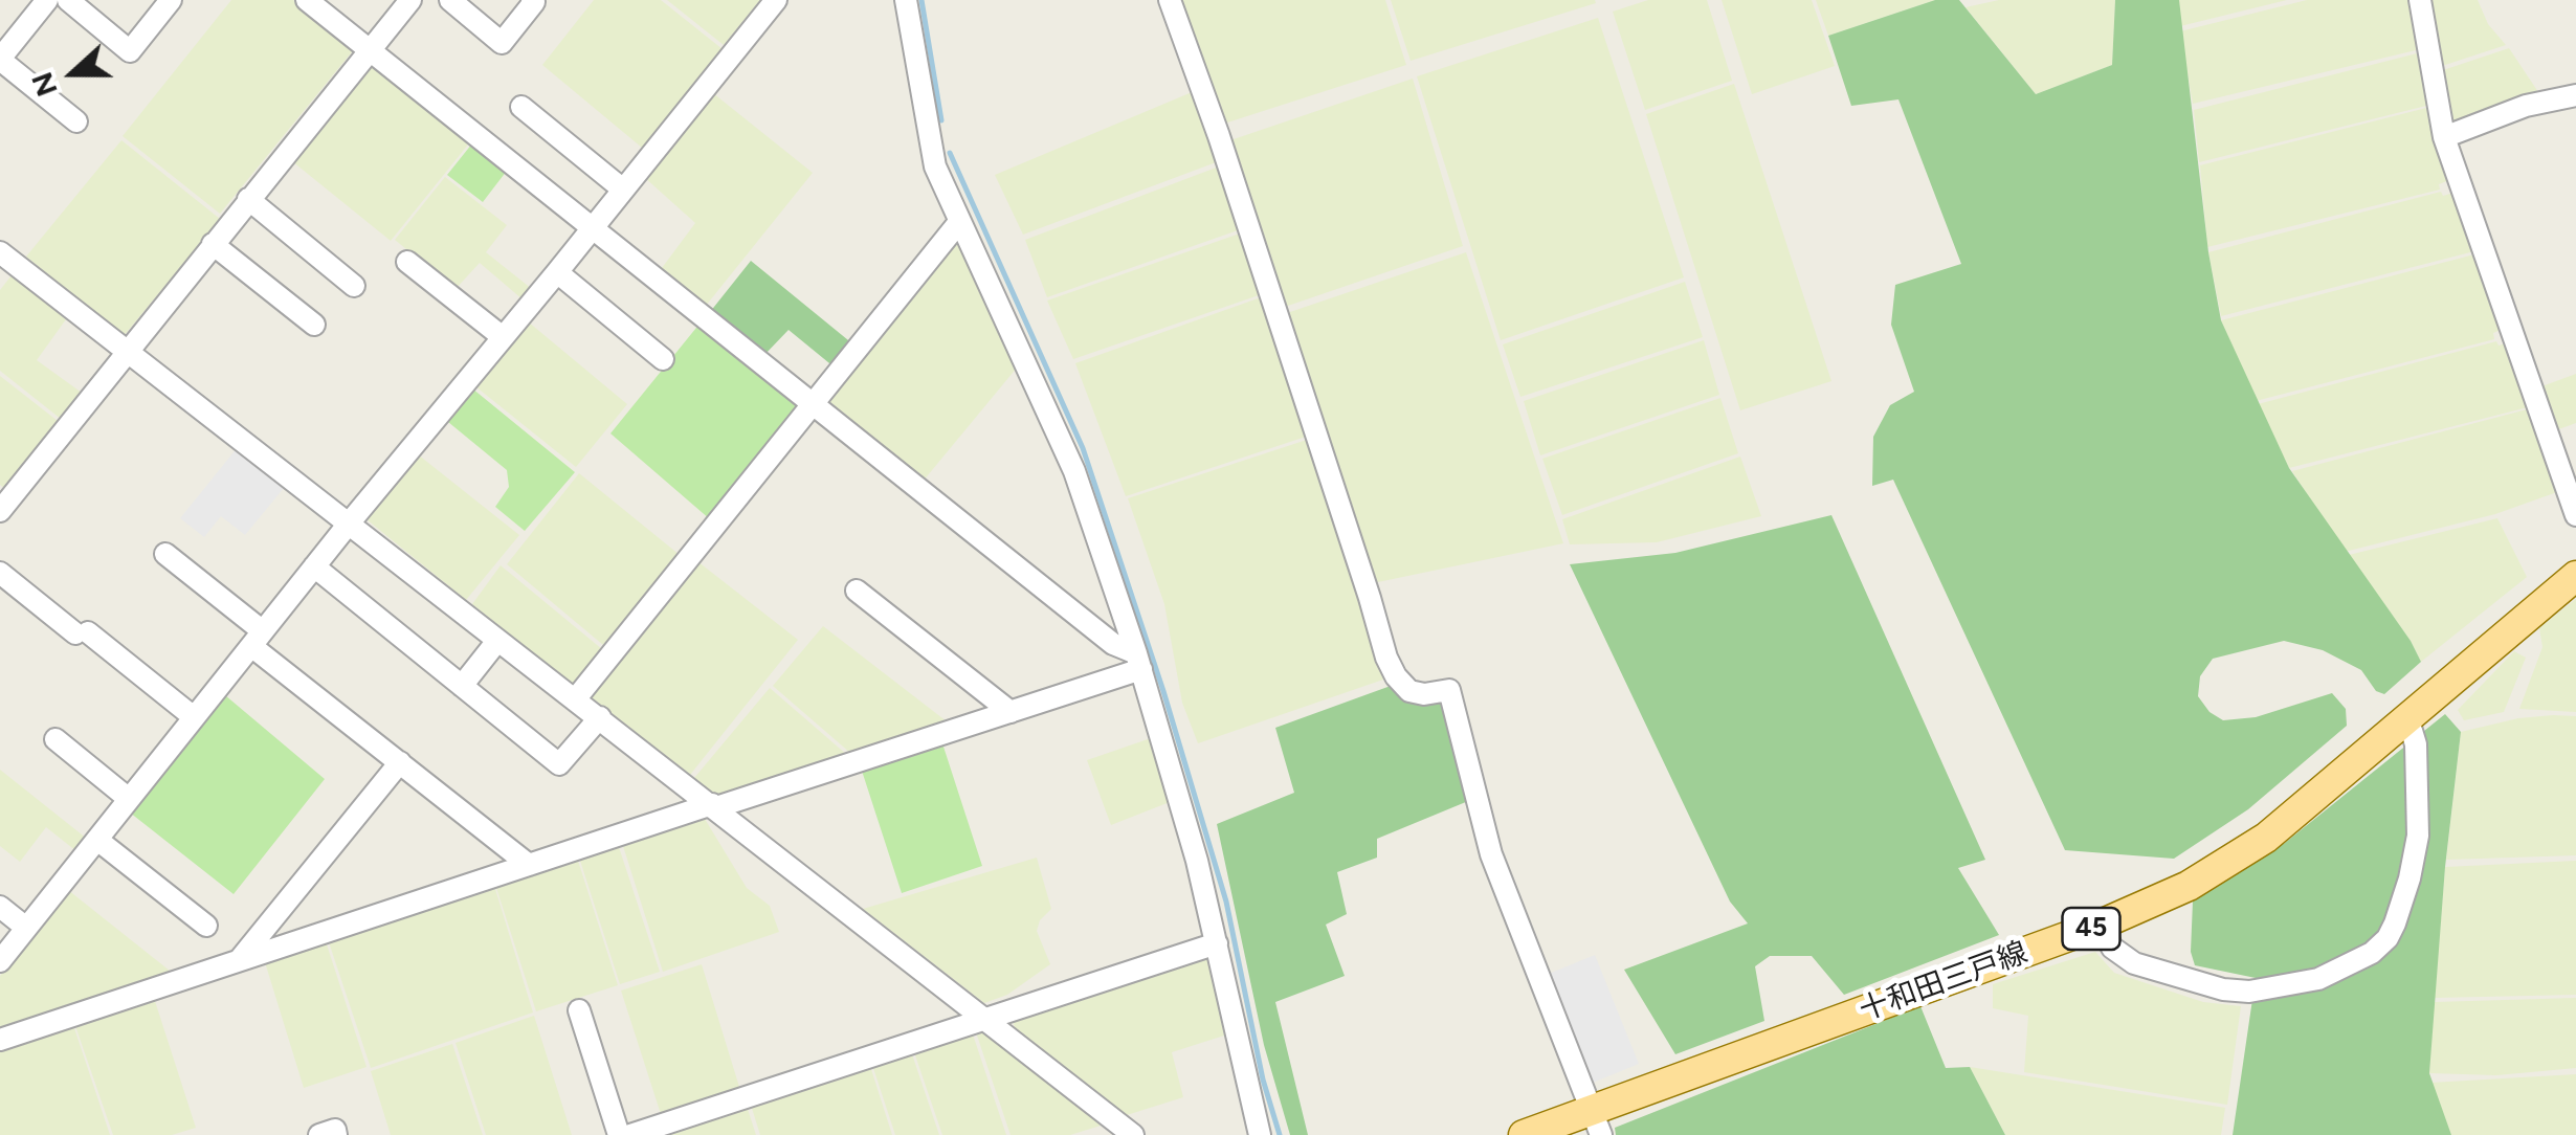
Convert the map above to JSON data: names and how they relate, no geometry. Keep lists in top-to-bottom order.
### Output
{
  "streets": {
    "main road": ["45", "十和田三戸線"]
  },
  "north": "left"
}
